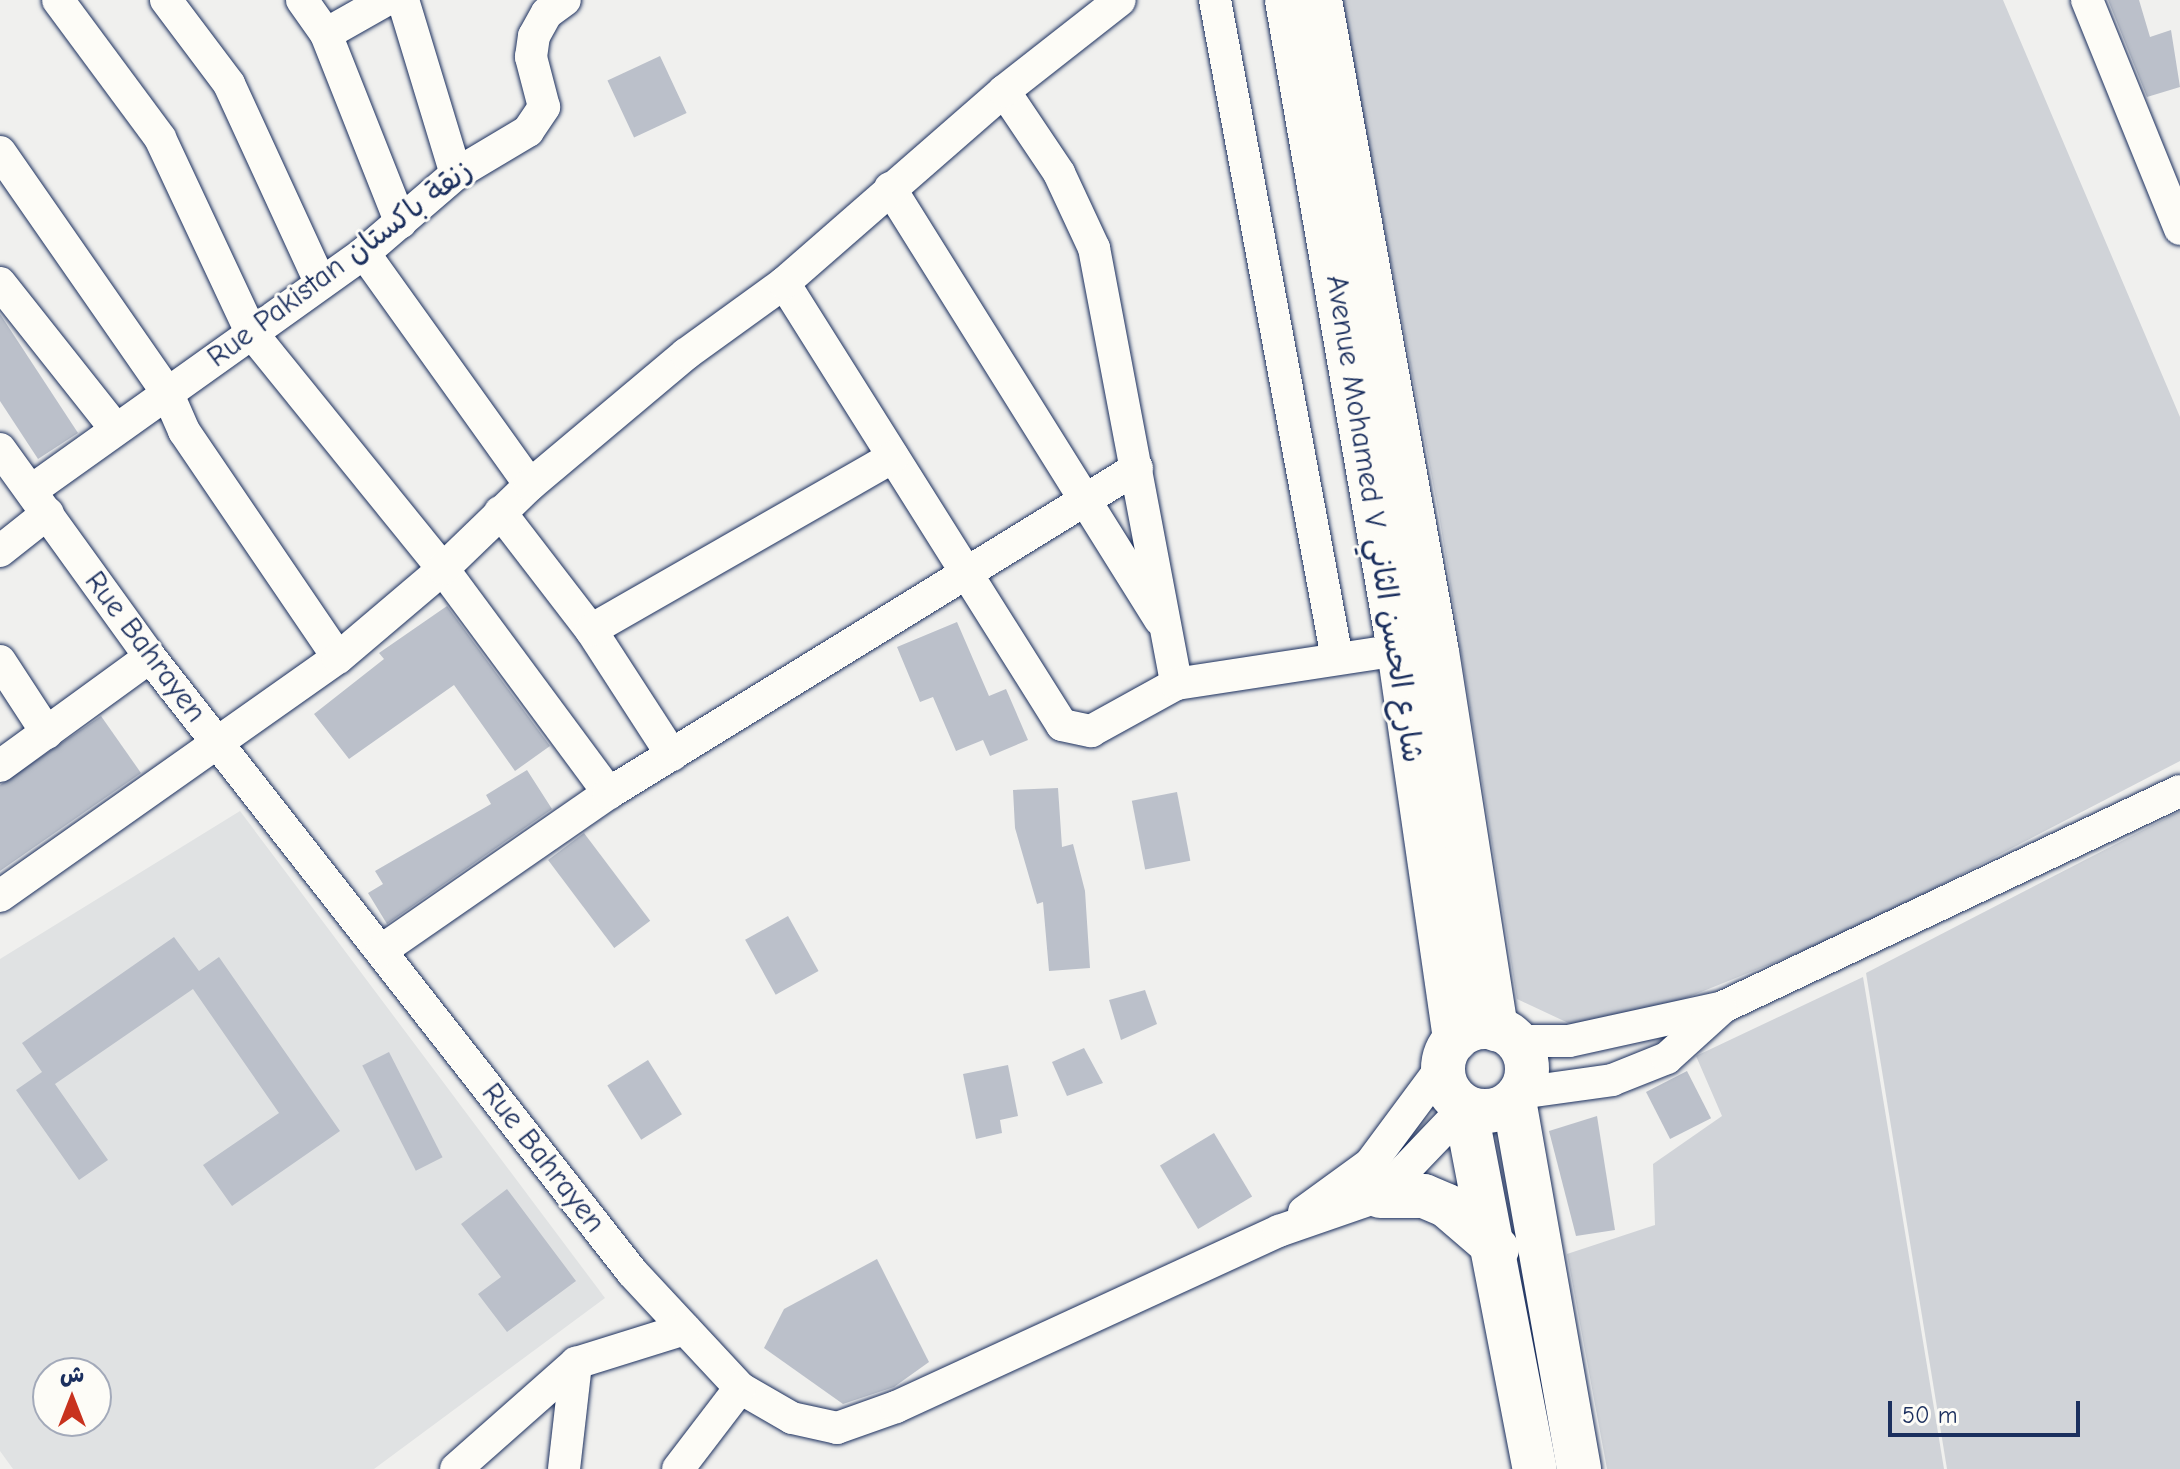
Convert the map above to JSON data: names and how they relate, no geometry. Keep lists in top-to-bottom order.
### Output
{
  "streets": {
    "highway": ["Avenue Mohamed V شارع الحسن الثاني"],
    "street": ["Rue Pakistan زنقة باكستان", "Rue Bahrayen"]
  },
  "crossings": [
    ["Rue Pakistan زنقة باكستان", "Rue Bahrayen"],
    ["Avenue Mohamed V شارع الحسن الثاني", "Rue Bahrayen"]
  ],
  "scale_bar": "50 m",
  "north": "top"
}
